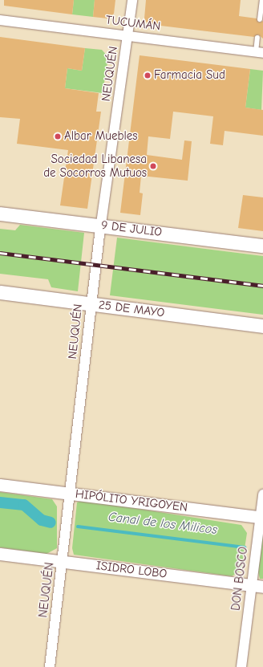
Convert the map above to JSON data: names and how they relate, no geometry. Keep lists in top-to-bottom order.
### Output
{
  "streets": {
    "main road": ["9 DE JULIO", "25 DE MAYO"],
    "street": [
      "TUCUMÁN",
      "NEUQUÉN",
      "HIPÓLITO YRIGOYEN",
      "ISIDRO LOBO",
      "DON BOSCO"
    ]
  },
  "crossings": [
    ["TUCUMÁN", "NEUQUÉN"],
    ["NEUQUÉN", "9 DE JULIO"],
    ["NEUQUÉN", "25 DE MAYO"],
    ["NEUQUÉN", "HIPÓLITO YRIGOYEN"],
    ["NEUQUÉN", "ISIDRO LOBO"],
    ["HIPÓLITO YRIGOYEN", "DON BOSCO"],
    ["ISIDRO LOBO", "DON BOSCO"]
  ],
  "water": ["Canal de los Milicos"],
  "places": ["Farmacia Sud", "Albar Muebles", "Sociedad Libanesa de Socorros Mutuos"]
}
